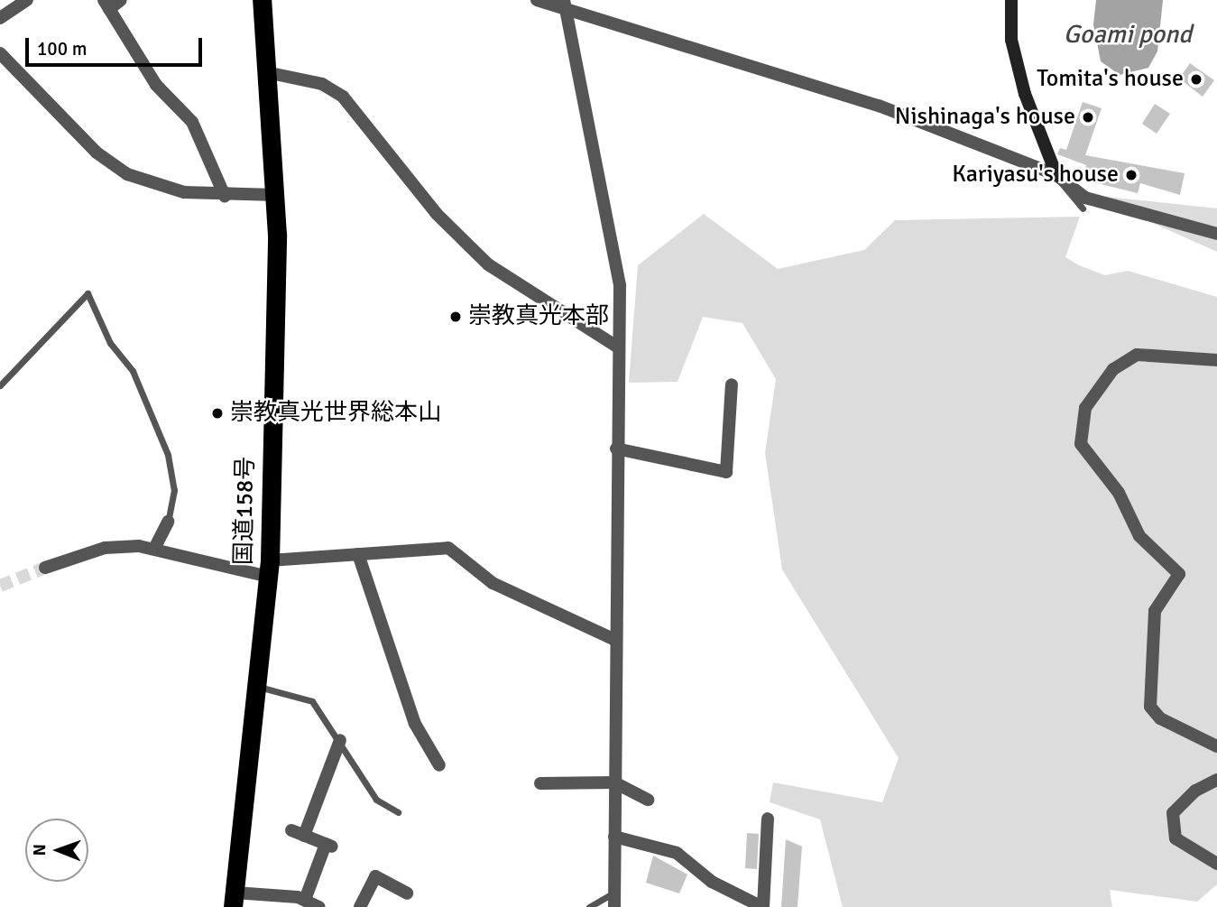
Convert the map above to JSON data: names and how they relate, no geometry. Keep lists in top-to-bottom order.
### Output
{
  "streets": {
    "highway": ["国道158号"]
  },
  "water": ["Goami pond"],
  "places": [
    "Tomita's house",
    "Nishinaga's house",
    "Kariyasu's house",
    "崇教真光本部",
    "崇教真光世界総本山"
  ],
  "scale_bar": "100 m",
  "north": "left"
}
